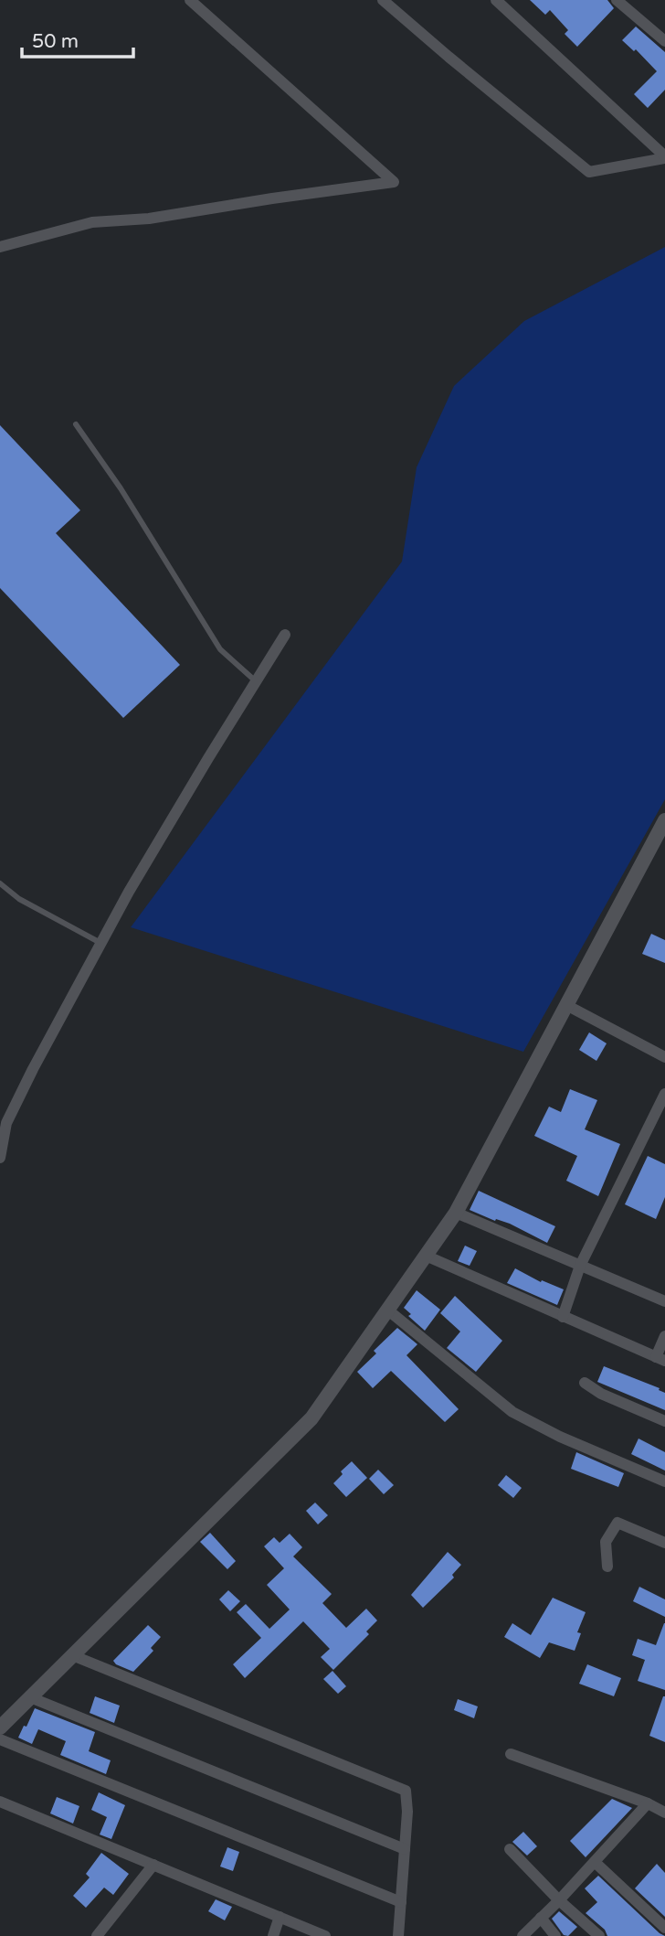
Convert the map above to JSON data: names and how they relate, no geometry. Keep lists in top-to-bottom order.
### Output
{
  "scale_bar": "50 m"
}
